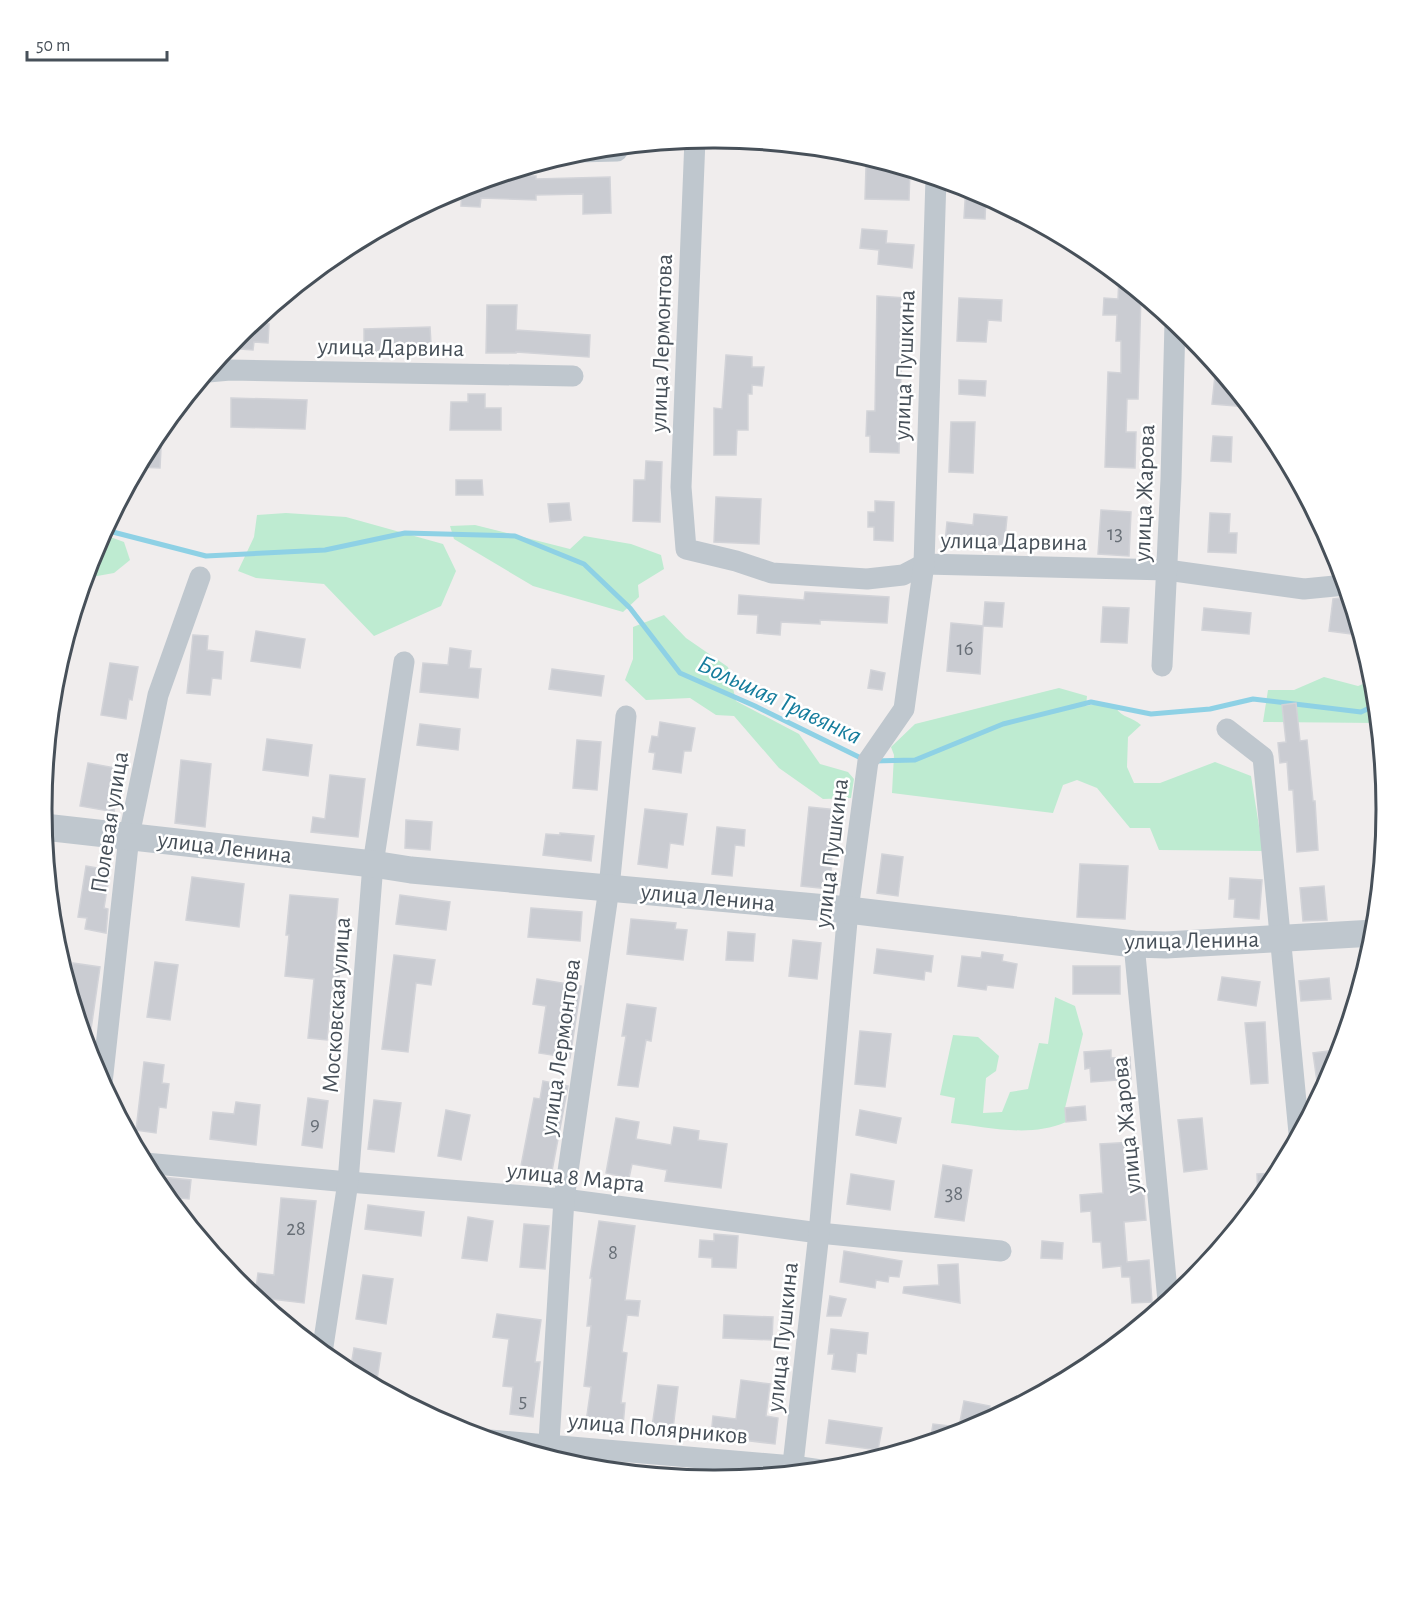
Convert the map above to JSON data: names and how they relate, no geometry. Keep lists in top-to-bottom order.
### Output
{
  "streets": {
    "street": [
      "улица Лермонтова",
      "улица Дарвина",
      "улица Пушкина",
      "улица Жарова",
      "Полевая улица",
      "улица Ленина",
      "Московская улица",
      "улица 8 Марта",
      "улица Полярников"
    ]
  },
  "crossings": [
    ["улица Лермонтова", "улица Дарвина"],
    ["улица Лермонтова", "улица Ленина"],
    ["улица Лермонтова", "улица 8 Марта"],
    ["улица Дарвина", "улица Пушкина"],
    ["улица Дарвина", "улица Жарова"],
    ["улица Пушкина", "улица Ленина"],
    ["улица Пушкина", "улица 8 Марта"],
    ["улица Жарова", "улица Ленина"],
    ["Полевая улица", "улица Ленина"],
    ["улица Ленина", "Московская улица"],
    ["Московская улица", "улица 8 Марта"]
  ],
  "water": ["Большая Травянка"],
  "house_numbers": [
    "13",
    "16",
    "9",
    "38",
    "28",
    "8",
    "5"
  ],
  "scale_bar": "50 m"
}
